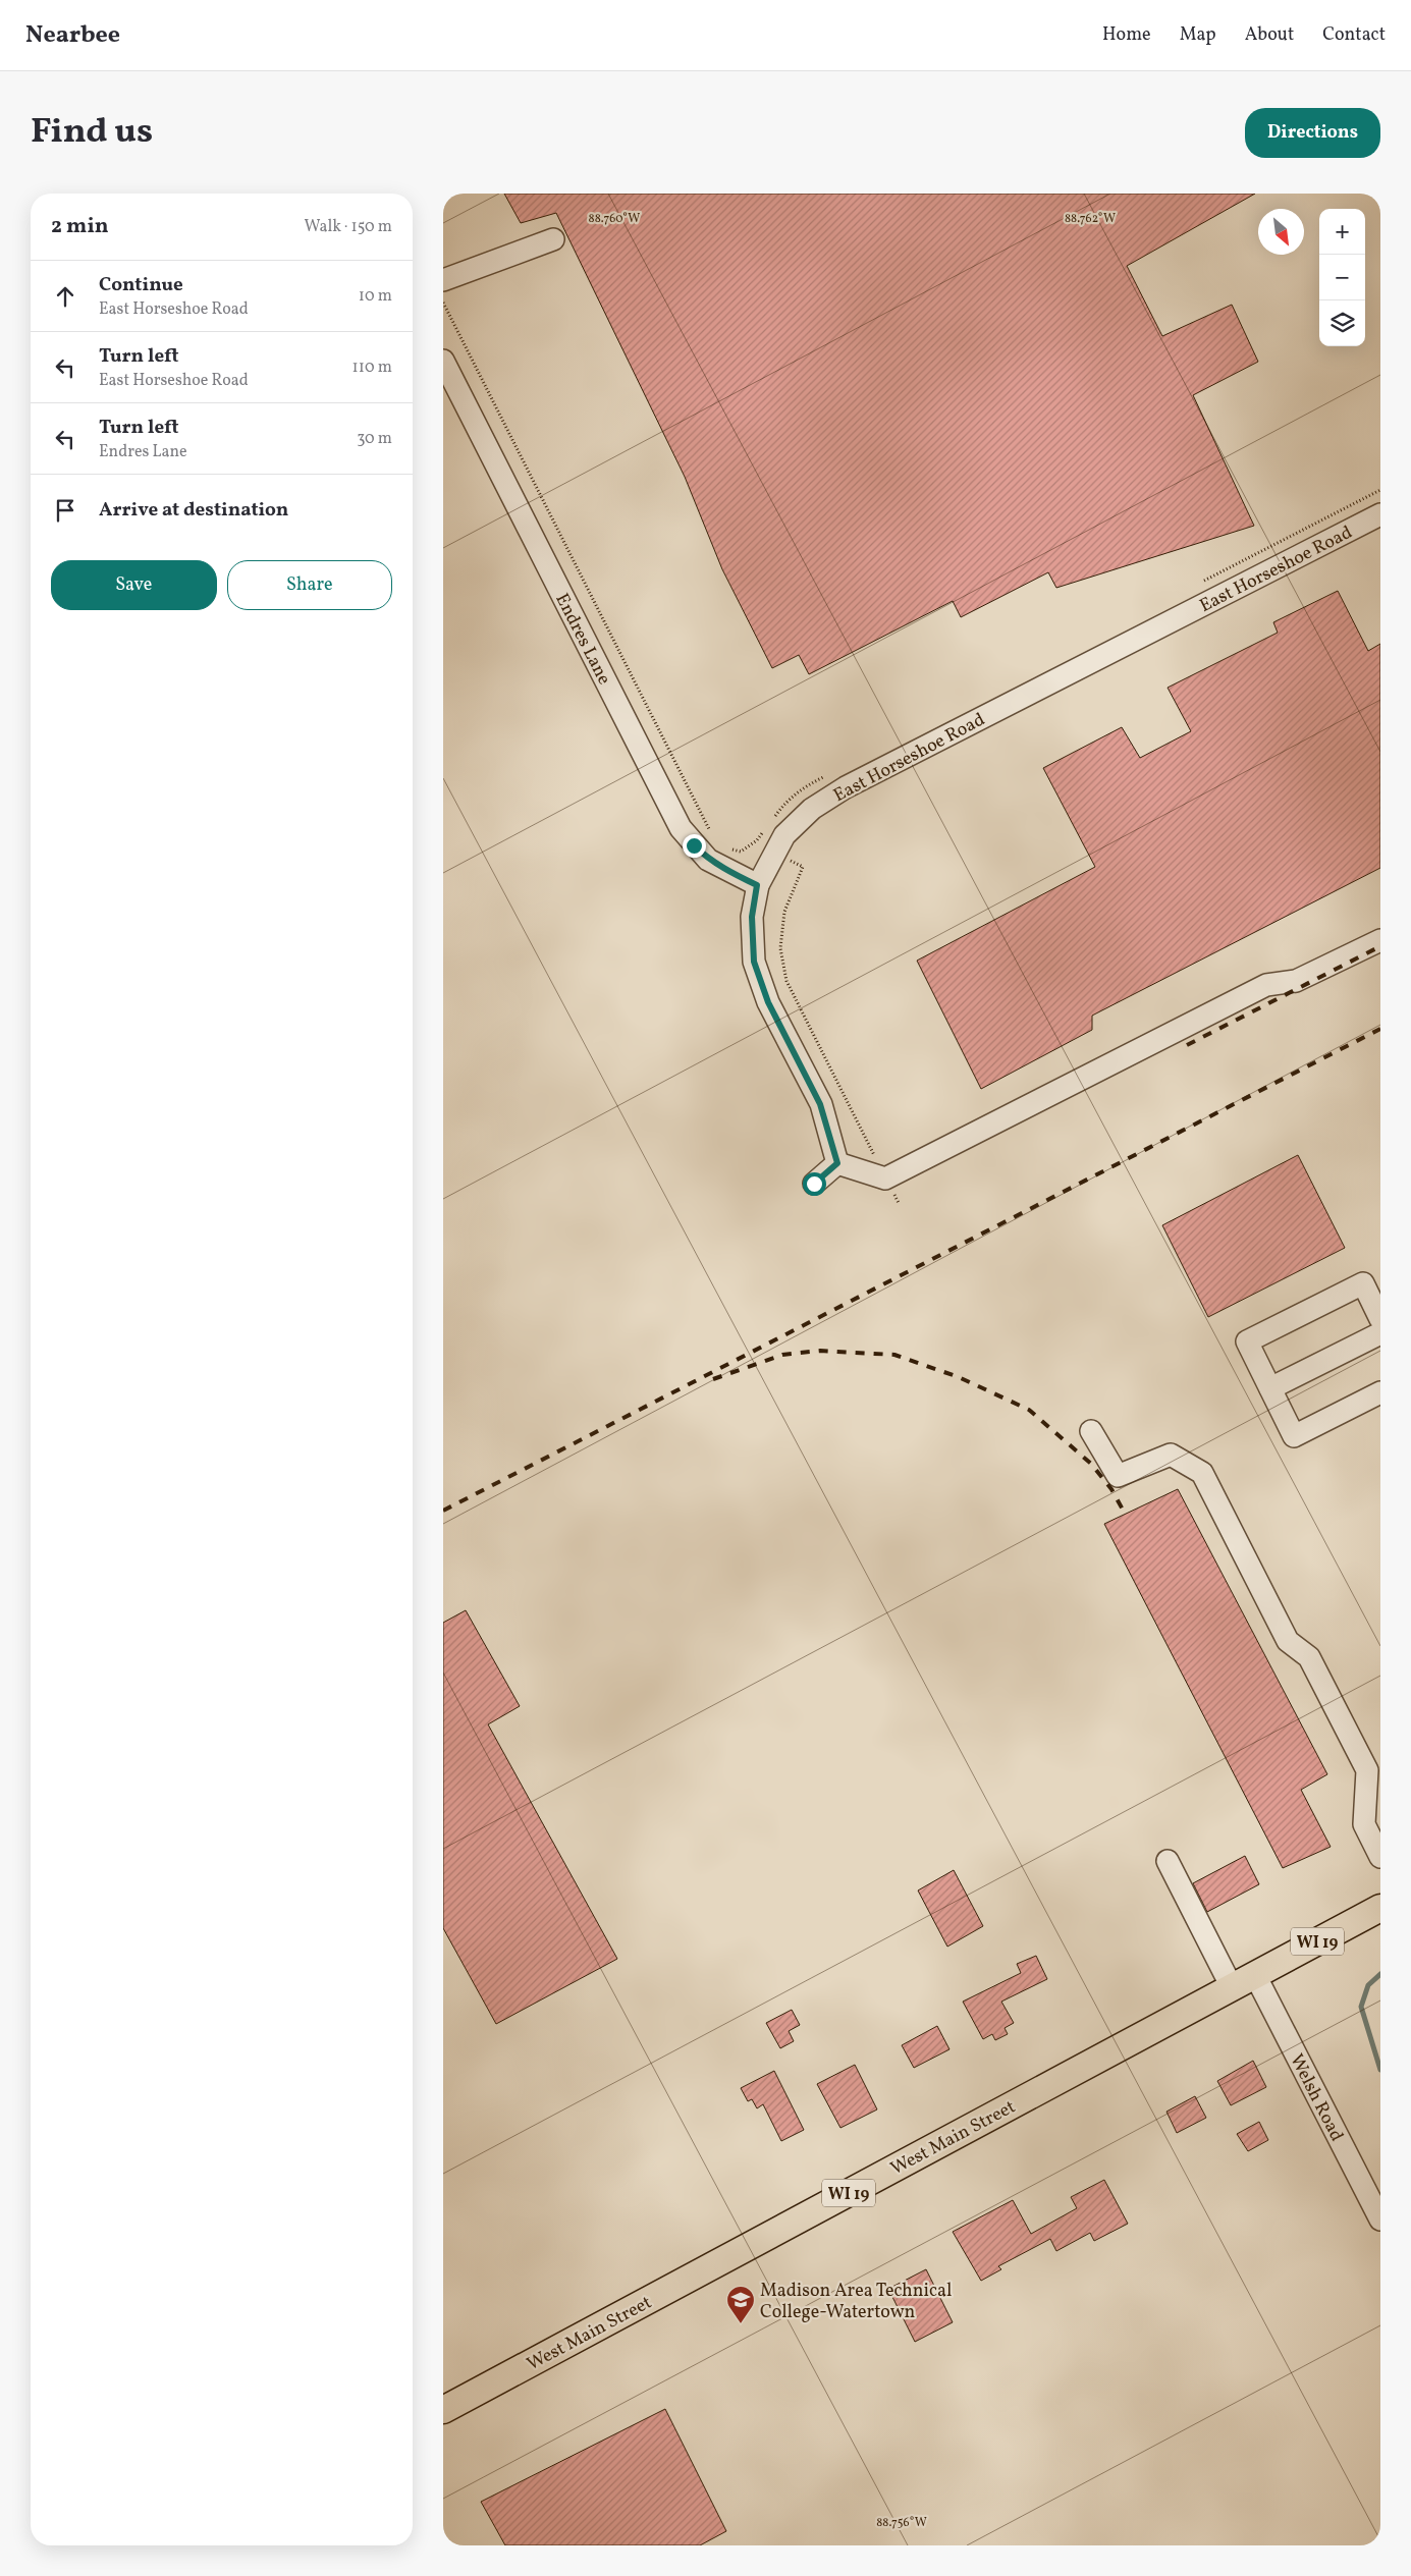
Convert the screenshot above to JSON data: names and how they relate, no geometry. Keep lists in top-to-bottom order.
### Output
{
  "streets": {
    "main road": ["WI 19", "West Main Street"],
    "street": ["East Horseshoe Road", "Endres Lane", "Welsh Road"]
  },
  "crossings": [
    ["East Horseshoe Road", "Endres Lane"],
    ["Welsh Road", "West Main Street"]
  ],
  "places": {
    "school or university": ["Madison Area Technical College-Watertown"]
  },
  "north": "bottom right",
  "page": {
    "header": "Nearbee",
    "nav": [
      "Home",
      "Map",
      "About",
      "Contact"
    ],
    "title": "Find us",
    "buttons": [
      "Directions",
      ["Save", "Share"]
    ],
    "heading": ["2 min", "Walk · 150 m"],
    "map_buttons": ["+", "−"],
    "list": [
      ["Continue", "East Horseshoe Road", "10 m"],
      ["Turn left", "East Horseshoe Road", "110 m"],
      ["Turn left", "Endres Lane", "30 m"],
      "Arrive at destination"
    ]
  },
  "coordinates": ["88.760°W", "88.762°W", "88.756°W"]
}
